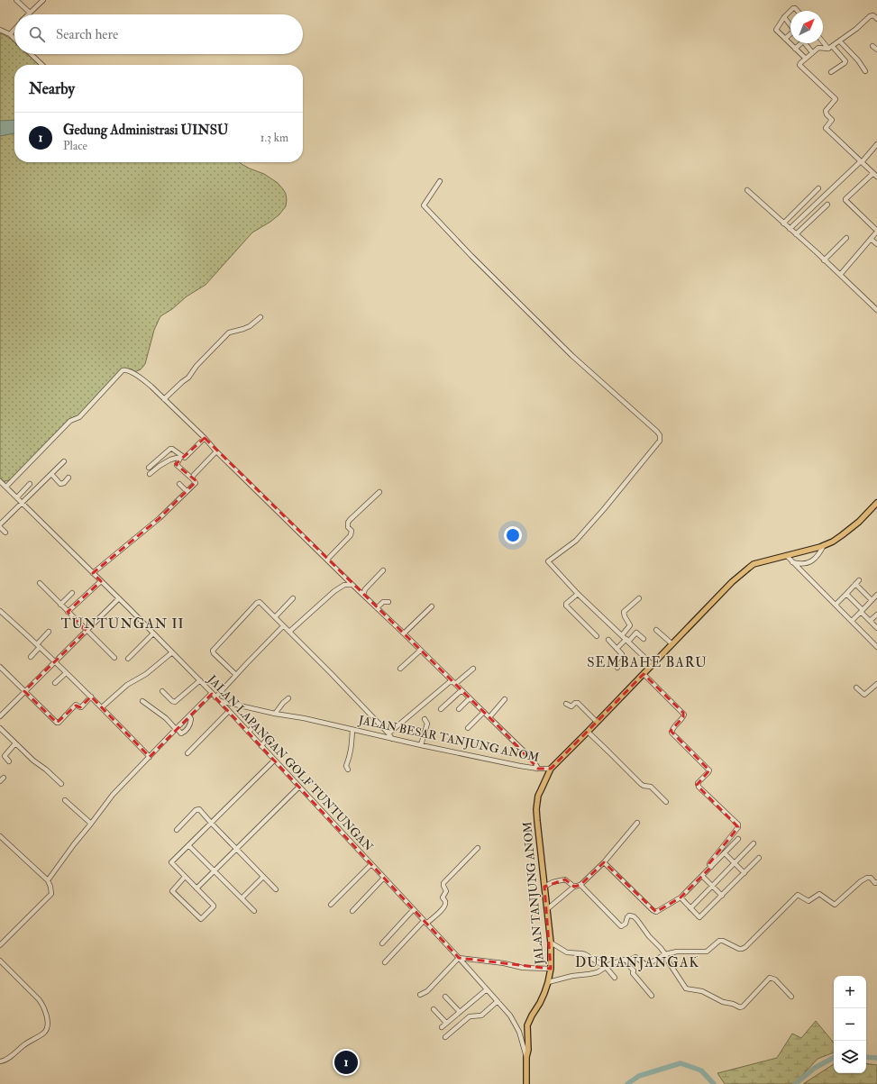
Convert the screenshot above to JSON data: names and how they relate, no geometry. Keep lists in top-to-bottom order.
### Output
{
  "streets": {
    "main road": ["JALAN BESAR TANJUNG ANOM", "JALAN LAPANGAN GOLF TUNTUNGAN", "JALAN TANJUNG ANOM"]
  },
  "crossings": [
    ["JALAN BESAR TANJUNG ANOM", "JALAN LAPANGAN GOLF TUNTUNGAN"],
    ["JALAN BESAR TANJUNG ANOM", "JALAN TANJUNG ANOM"],
    ["JALAN LAPANGAN GOLF TUNTUNGAN", "JALAN TANJUNG ANOM"]
  ],
  "districts": ["TUNTUNGAN II", "SEMBAHE BARU", "DURIANJANGAK"],
  "north": "top right",
  "page": {
    "search": "Search here",
    "heading": "Nearby",
    "list": [
      {
        "mark": "1",
        "name": "Gedung Administrasi UINSU",
        "note": "Place",
        "value": "1.3 km"
      }
    ],
    "map_buttons": ["+", "−"],
    "pins": "1"
  }
}
